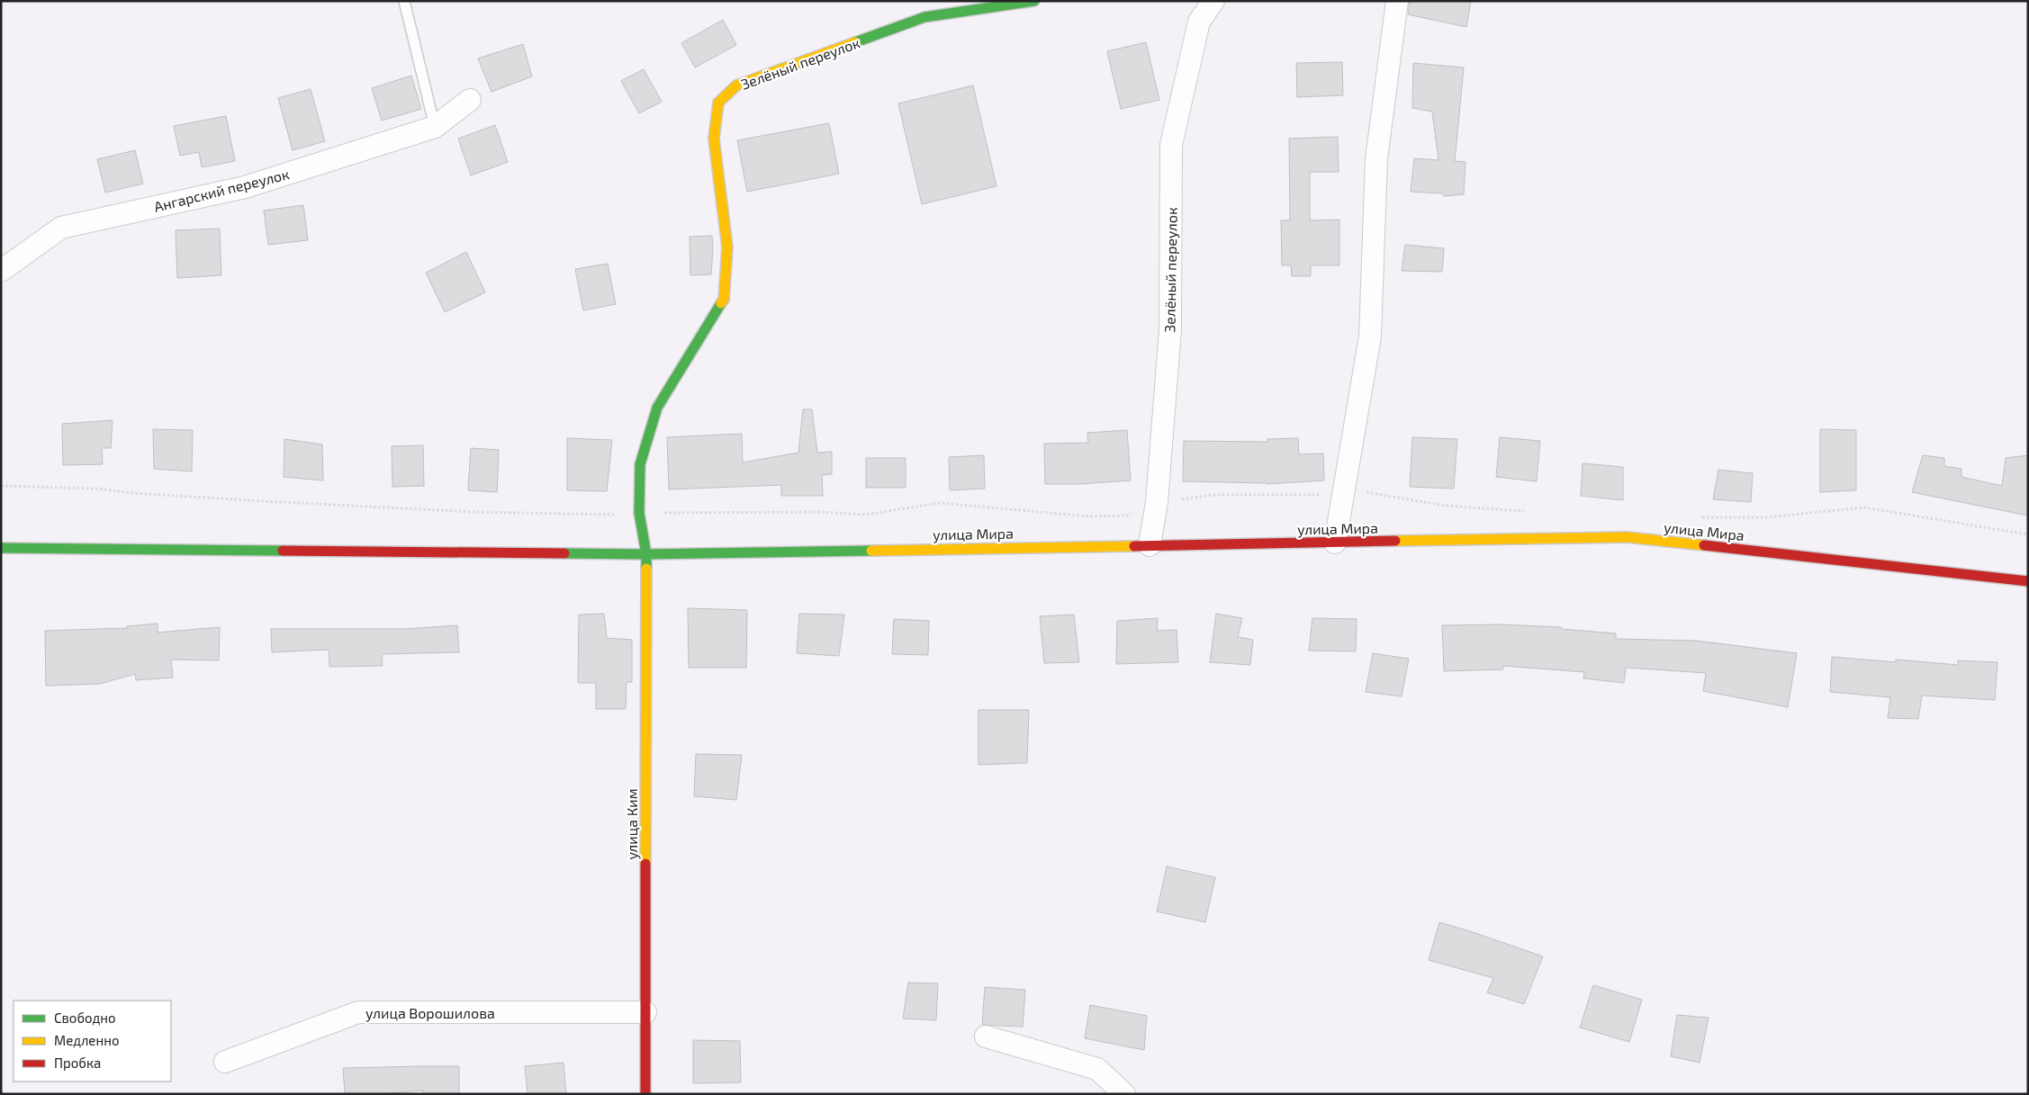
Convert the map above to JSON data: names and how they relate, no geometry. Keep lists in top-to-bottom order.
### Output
{
  "streets": {
    "street": [
      "Зелёный переулок",
      "Ангарский переулок",
      "улица Мира",
      "улица Ким",
      "улица Ворошилова"
    ]
  },
  "crossings": [
    ["Зелёный переулок", "улица Мира"],
    ["Зелёный переулок", "улица Ким"],
    ["улица Мира", "улица Ким"],
    ["улица Ким", "улица Ворошилова"]
  ],
  "legend": ["Свободно", "Медленно", "Пробка"]
}
